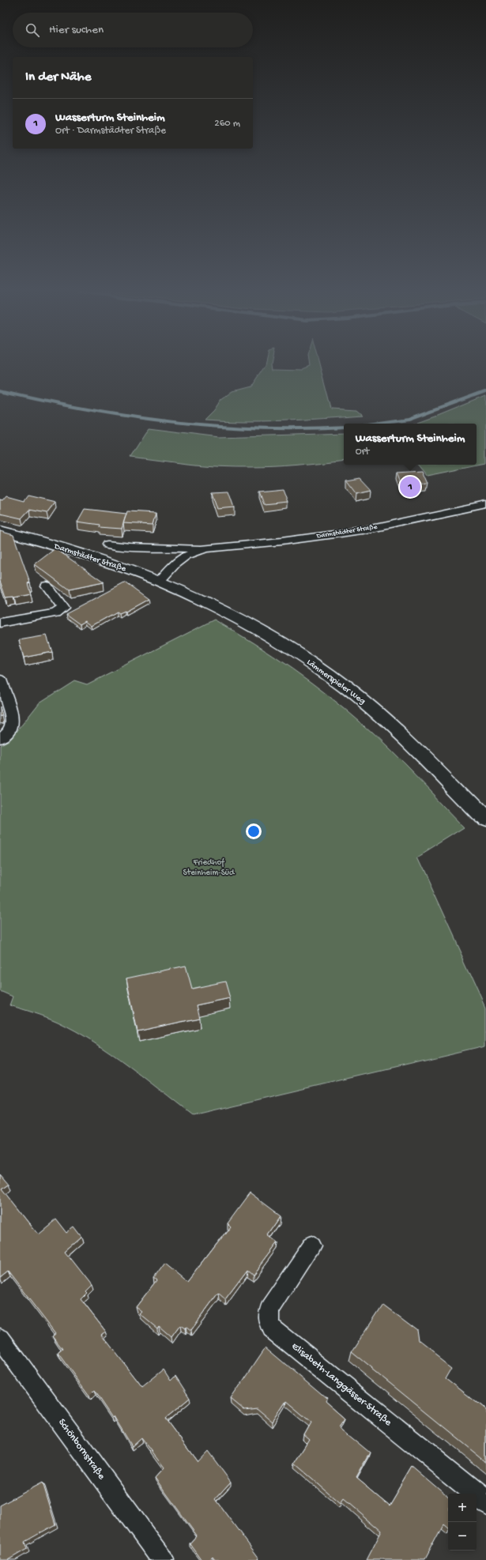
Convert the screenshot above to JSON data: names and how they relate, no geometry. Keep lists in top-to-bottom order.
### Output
{
  "streets": {
    "street": [
      "Darmstädter Straße",
      "Lämmerspieler Weg",
      "Elisabeth-Langgässer-Straße",
      "Schönbornstraße"
    ]
  },
  "crossings": [
    ["Darmstädter Straße", "Lämmerspieler Weg"]
  ],
  "parks": ["Friedhof Steinheim-Süd"],
  "page": {
    "search": "Hier suchen",
    "heading": "In der Nähe",
    "list": [
      {
        "mark": "1",
        "name": "Wasserturm Steinheim",
        "note": "Ort · Darmstädter Straße",
        "value": "260 m"
      }
    ],
    "popup": ["Wasserturm Steinheim", "Ort"],
    "pins": "1",
    "map_buttons": ["+", "−"]
  }
}
